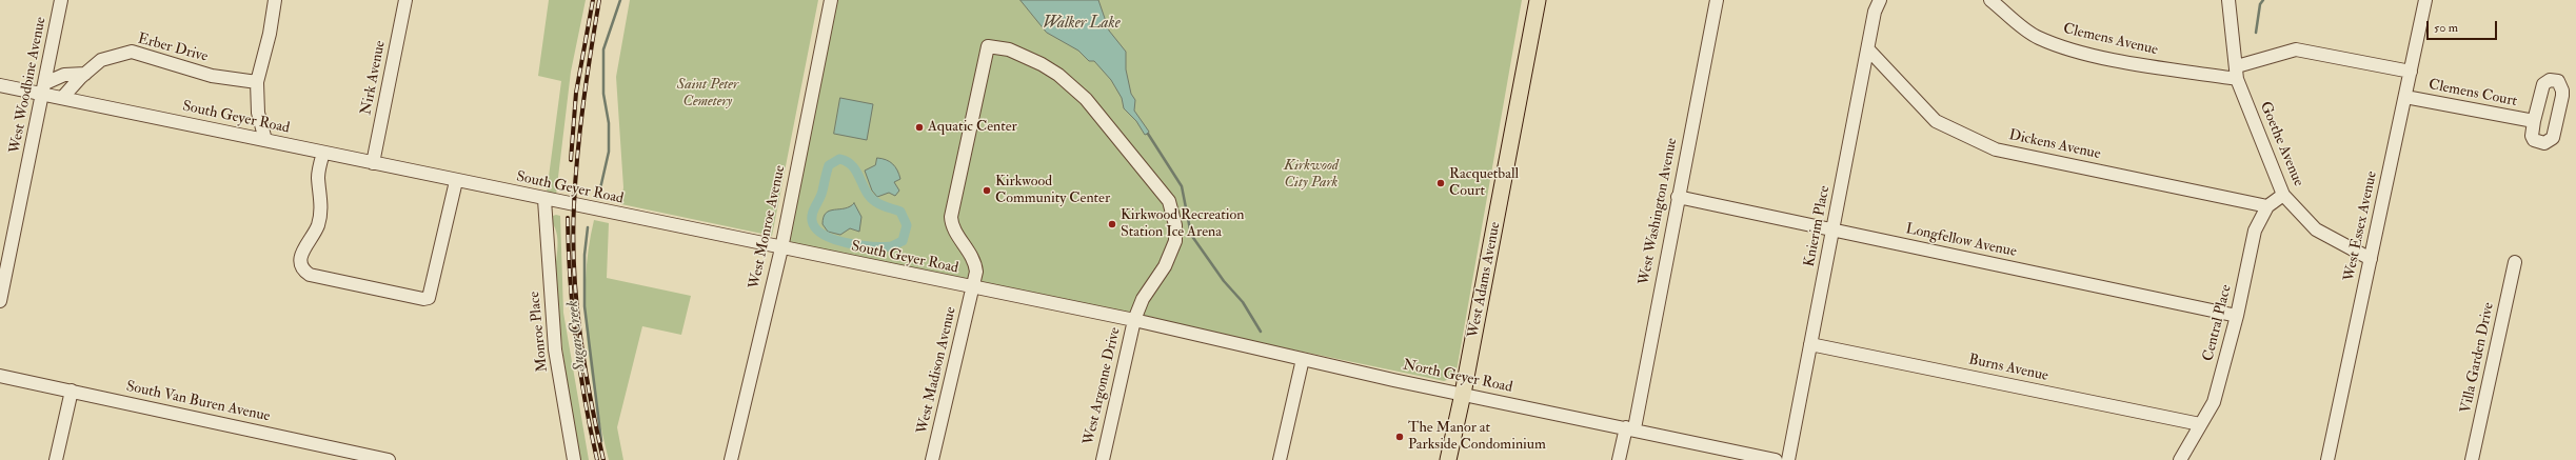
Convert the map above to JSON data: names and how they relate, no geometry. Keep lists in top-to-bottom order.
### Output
{
  "streets": {
    "main road": ["West Adams Avenue"],
    "street": [
      "Clemens Avenue",
      "Erber Drive",
      "Nirk Avenue",
      "West Woodbine Avenue",
      "Clemens Court",
      "South Geyer Road",
      "Goethe Avenue",
      "Dickens Avenue",
      "West Washington Avenue",
      "Knierim Place",
      "West Essex Avenue",
      "West Monroe Avenue",
      "Longfellow Avenue",
      "Central Place",
      "Monroe Place",
      "Villa Garden Drive",
      "Burns Avenue",
      "West Madison Avenue",
      "North Geyer Road",
      "West Argonne Drive",
      "South Van Buren Avenue"
    ]
  },
  "crossings": [
    ["Clemens Avenue", "Goethe Avenue"],
    ["Clemens Avenue", "West Essex Avenue"],
    ["Erber Drive", "South Geyer Road"],
    ["Nirk Avenue", "South Geyer Road"],
    ["West Woodbine Avenue", "South Geyer Road"],
    ["Clemens Court", "West Essex Avenue"],
    ["South Geyer Road", "West Monroe Avenue"],
    ["South Geyer Road", "Monroe Place"],
    ["South Geyer Road", "West Madison Avenue"],
    ["South Geyer Road", "North Geyer Road"],
    ["South Geyer Road", "West Argonne Drive"],
    ["Goethe Avenue", "West Essex Avenue"],
    ["Goethe Avenue", "Central Place"],
    ["Dickens Avenue", "Knierim Place"],
    ["Dickens Avenue", "Central Place"],
    ["West Washington Avenue", "Longfellow Avenue"],
    ["West Washington Avenue", "North Geyer Road"],
    ["Knierim Place", "Longfellow Avenue"],
    ["Knierim Place", "Burns Avenue"],
    ["Longfellow Avenue", "Central Place"],
    ["West Adams Avenue", "North Geyer Road"],
    ["Central Place", "Burns Avenue"],
    ["West Madison Avenue", "West Argonne Drive"],
    ["North Geyer Road", "West Argonne Drive"]
  ],
  "water": ["Walker Lake", "Sugar Creek"],
  "parks": ["Saint Peter Cemetery", "Kirkwood City Park"],
  "places": [
    "Aquatic Center",
    "Racquetball Court",
    "Kirkwood Community Center",
    "Kirkwood Recreation Station Ice Arena",
    "The Manor at Parkside Condominium"
  ],
  "scale_bar": "50 m"
}
